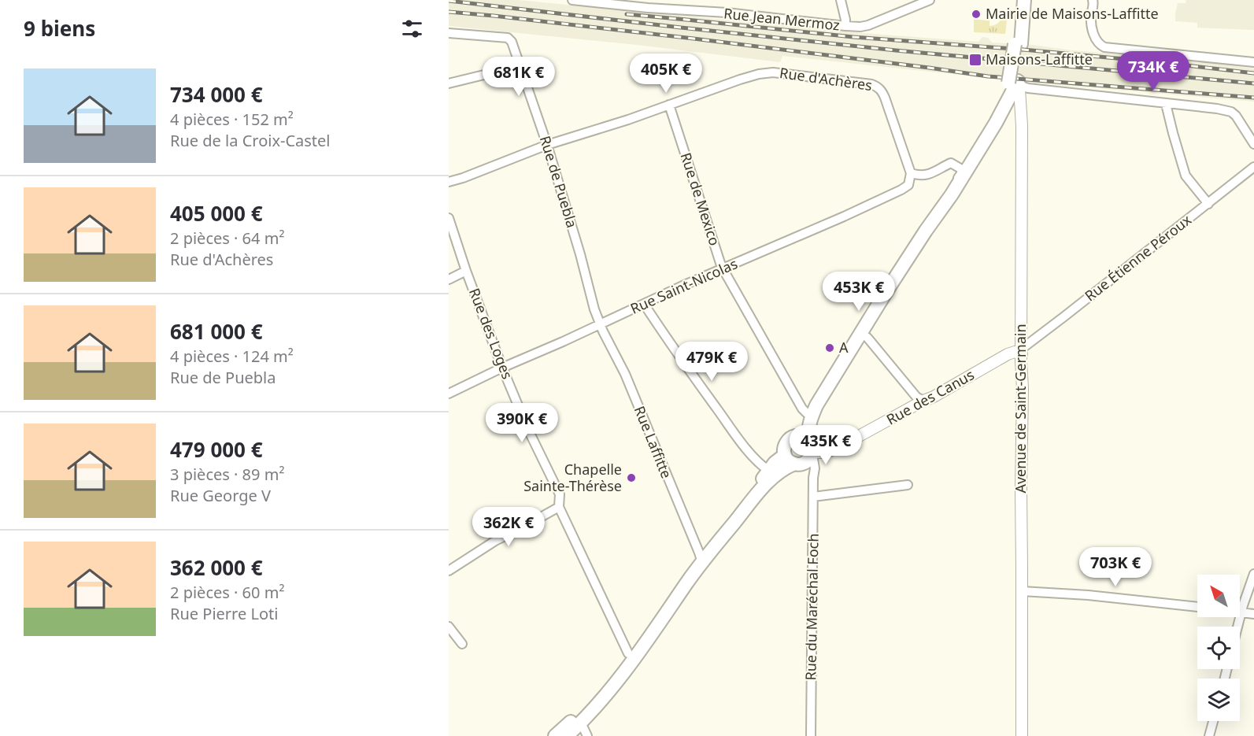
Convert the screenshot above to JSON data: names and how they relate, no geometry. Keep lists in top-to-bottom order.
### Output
{
  "streets": {
    "main road": ["Rue des Canus", "Avenue de Saint-Germain"],
    "street": [
      "Rue Jean Mermoz",
      "Rue d'Achères",
      "Rue de Puebla",
      "Rue de Mexico",
      "Rue Étienne Péroux",
      "Rue Saint-Nicolas",
      "Rue des Loges",
      "Rue Laffitte",
      "Rue du Maréchal Foch"
    ]
  },
  "crossings": [
    ["Rue d'Achères", "Rue de Puebla"],
    ["Rue d'Achères", "Rue de Mexico"],
    ["Rue d'Achères", "Rue Saint-Nicolas"],
    ["Rue de Puebla", "Rue Saint-Nicolas"],
    ["Rue de Puebla", "Rue Laffitte"],
    ["Rue de Mexico", "Rue Saint-Nicolas"],
    ["Rue Étienne Péroux", "Rue des Canus"],
    ["Rue Étienne Péroux", "Avenue de Saint-Germain"],
    ["Rue Saint-Nicolas", "Rue des Loges"],
    ["Rue Saint-Nicolas", "Rue Laffitte"],
    ["Rue des Canus", "Avenue de Saint-Germain"],
    ["Rue des Canus", "Rue du Maréchal Foch"]
  ],
  "places": {
    "other": ["Mairie de Maisons-Laffitte", "A", "Chapelle Sainte-Thérèse"],
    "transit": ["Maisons-Laffitte"]
  },
  "north": "top left",
  "page": {
    "heading": "9 biens",
    "price": [
      "734K €",
      "405K €",
      "681K €",
      "453K €",
      "479K €",
      "390K €",
      "435K €",
      "362K €",
      "703K €"
    ],
    "list": [
      {
        "name": "734 000 €",
        "note": "4 pièces · 152 m² · Rue de la Croix-Castel"
      },
      {
        "name": "405 000 €",
        "note": "2 pièces · 64 m² · Rue d'Achères"
      },
      {
        "name": "681 000 €",
        "note": "4 pièces · 124 m² · Rue de Puebla"
      },
      {
        "name": "479 000 €",
        "note": "3 pièces · 89 m² · Rue George V"
      },
      {
        "name": "362 000 €",
        "note": "2 pièces · 60 m² · Rue Pierre Loti"
      }
    ]
  }
}
